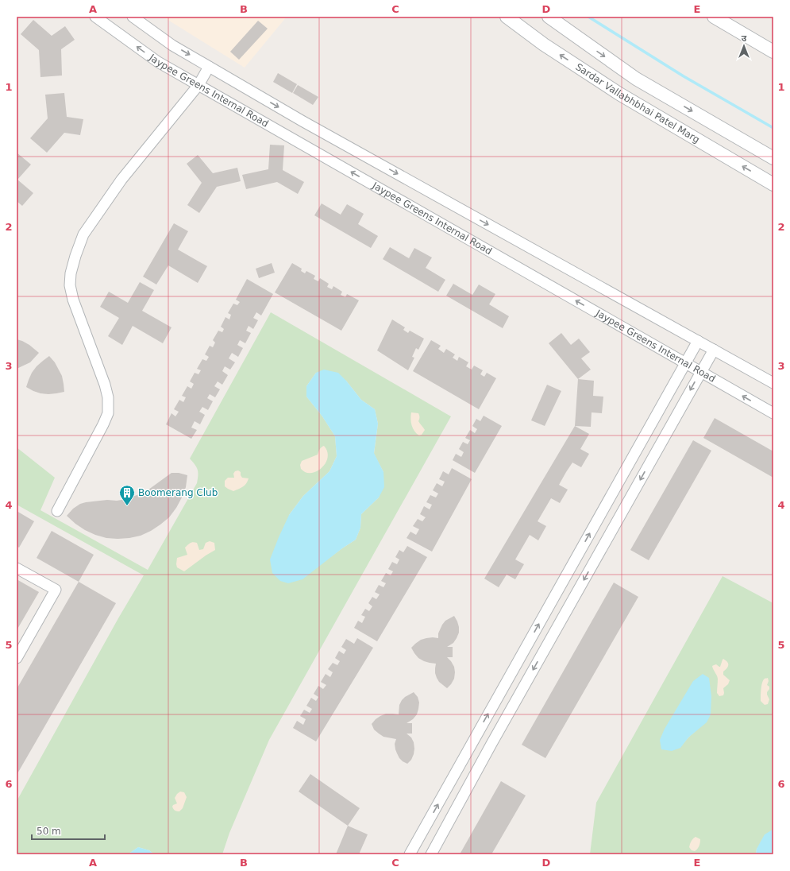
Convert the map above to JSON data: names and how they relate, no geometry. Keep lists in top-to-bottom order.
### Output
{
  "streets": {
    "street": ["Jaypee Greens Internal Road", "Sardar Vallabhbhai Patel Marg"]
  },
  "places": {
    "building": ["Boomerang Club"]
  },
  "scale_bar": "50 m",
  "north": "top",
  "grid": {
    "columns": [
      "A",
      "B",
      "C",
      "D",
      "E"
    ],
    "rows": [
      "1",
      "2",
      "3",
      "4",
      "5",
      "6"
    ]
  }
}
